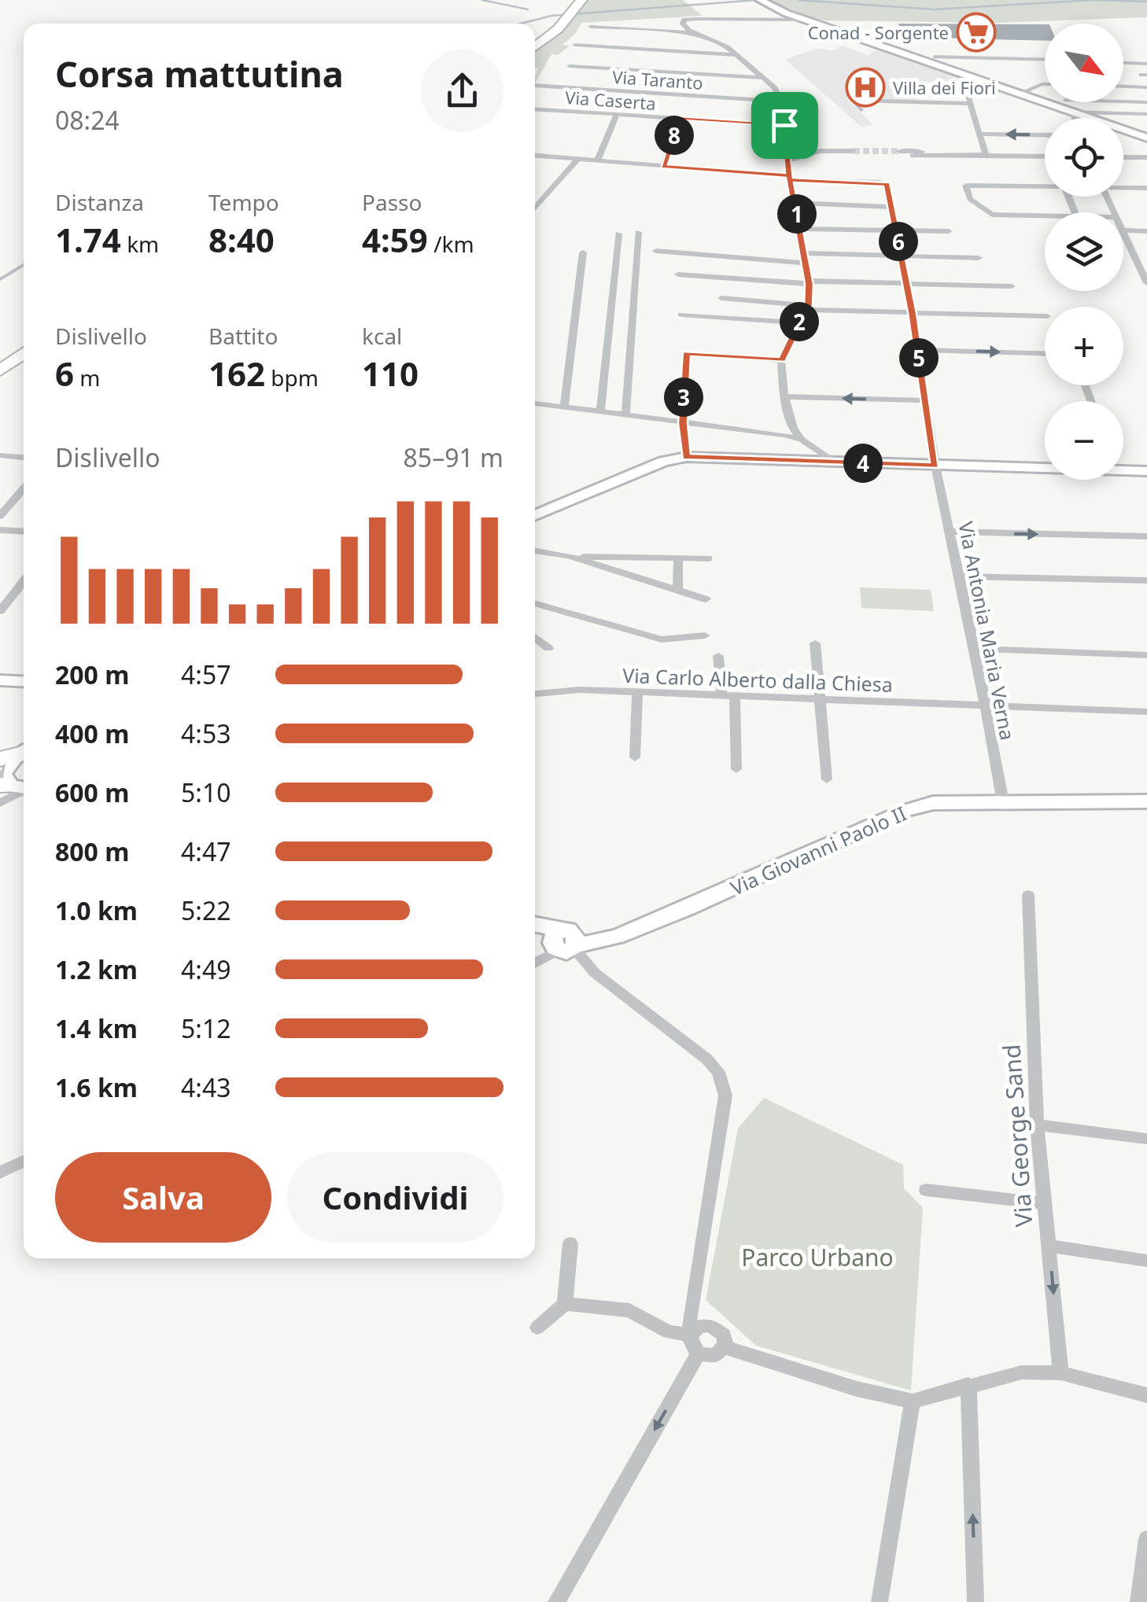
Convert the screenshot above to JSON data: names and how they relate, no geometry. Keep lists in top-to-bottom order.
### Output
{
  "streets": {
    "main road": ["Via Giovanni Paolo II"],
    "street": [
      "Via Taranto",
      "Via Caserta",
      "Via Antonia Maria Verna",
      "Via Carlo Alberto dalla Chiesa",
      "Via George Sand"
    ]
  },
  "crossings": [
    ["Via Antonia Maria Verna", "Via Carlo Alberto dalla Chiesa"],
    ["Via Antonia Maria Verna", "Via Giovanni Paolo II"]
  ],
  "parks": ["Parco Urbano"],
  "places": {
    "supermarket": ["Conad - Sorgente"],
    "hospital": ["Villa dei Fiori"]
  },
  "north": "bottom right",
  "page": {
    "map_buttons": ["+", "−"],
    "heading": ["Corsa mattutina", "08:24"],
    "pins": [
      "8",
      "1",
      "6",
      "2",
      "5",
      "3",
      "4"
    ],
    "stats": [
      ["Distanza", "1.74 km"],
      ["Tempo", "8:40"],
      ["Passo", "4:59 /km"],
      ["Dislivello", "6 m"],
      ["Battito", "162 bpm"],
      ["kcal", "110"]
    ],
    "chart": ["Dislivello", "85–91 m"],
    "list": [
      {
        "name": "200 m",
        "note": "4:57"
      },
      {
        "name": "400 m",
        "note": "4:53"
      },
      {
        "name": "600 m",
        "note": "5:10"
      },
      {
        "name": "800 m",
        "note": "4:47"
      },
      {
        "name": "1.0 km",
        "note": "5:22"
      },
      {
        "name": "1.2 km",
        "note": "4:49"
      },
      {
        "name": "1.4 km",
        "note": "5:12"
      },
      {
        "name": "1.6 km",
        "note": "4:43"
      }
    ],
    "buttons": ["Salva", "Condividi"]
  }
}
